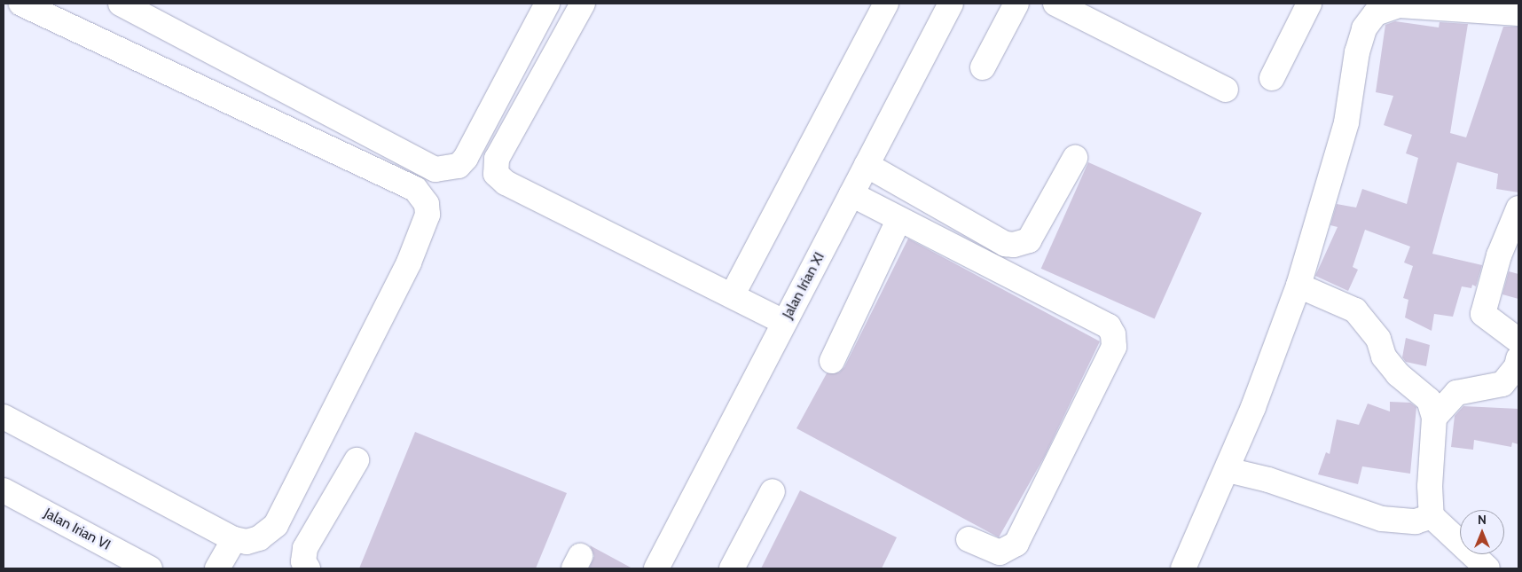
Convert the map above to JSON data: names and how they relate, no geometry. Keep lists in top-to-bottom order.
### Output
{
  "streets": {
    "street": ["Jalan Irian XI", "Jalan Irian VI"]
  },
  "north": "top"
}
